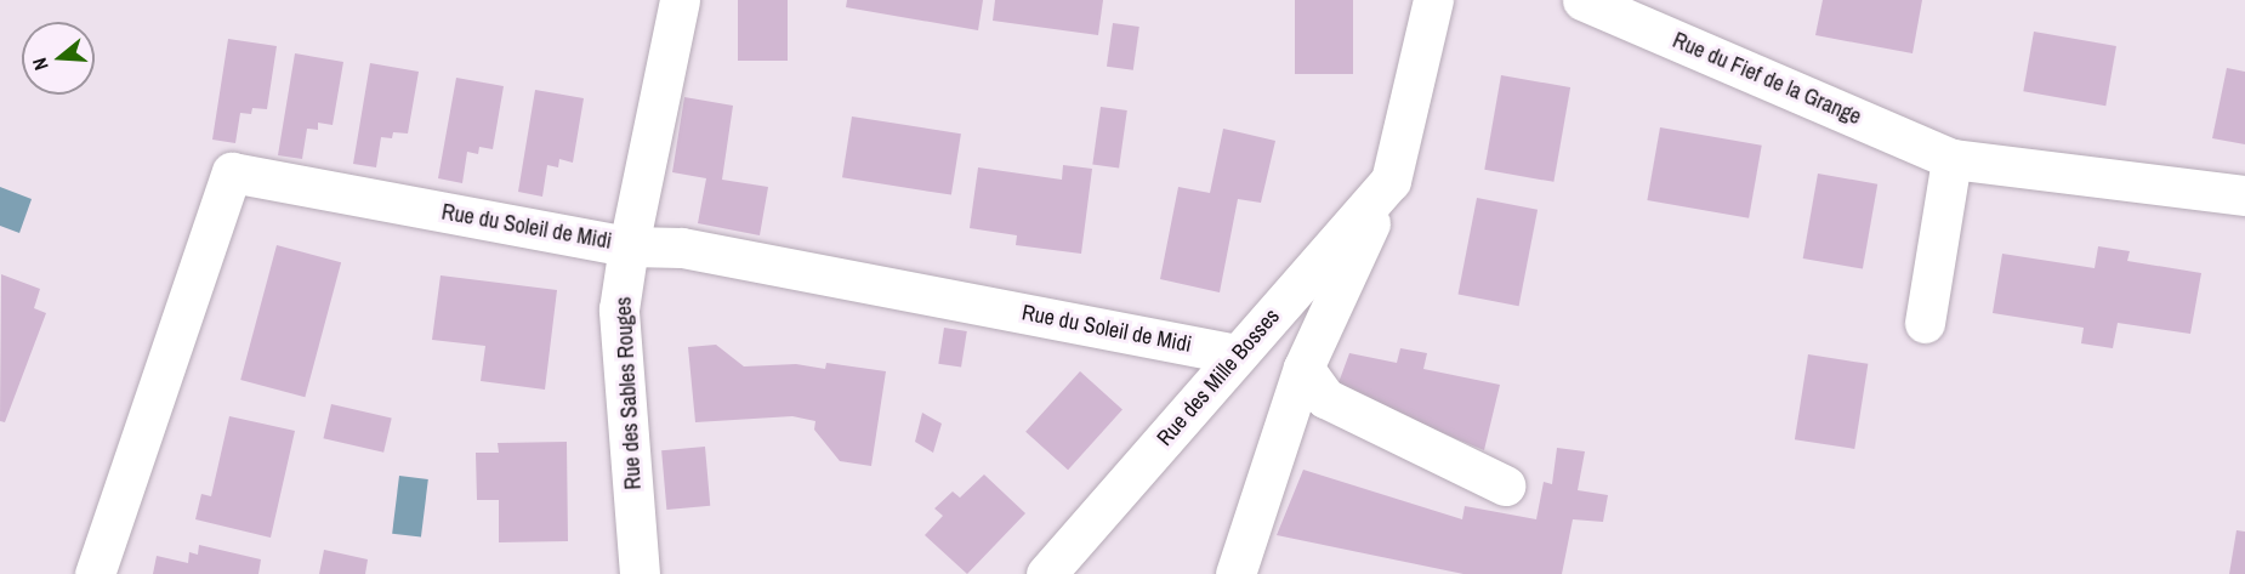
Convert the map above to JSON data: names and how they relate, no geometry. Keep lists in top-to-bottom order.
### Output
{
  "streets": {
    "street": [
      "Rue du Fief de la Grange",
      "Rue du Soleil de Midi",
      "Rue des Mille Bosses",
      "Rue des Sables Rouges"
    ]
  },
  "crossings": [
    ["Rue du Soleil de Midi", "Rue des Mille Bosses"],
    ["Rue du Soleil de Midi", "Rue des Sables Rouges"]
  ],
  "north": "left"
}
